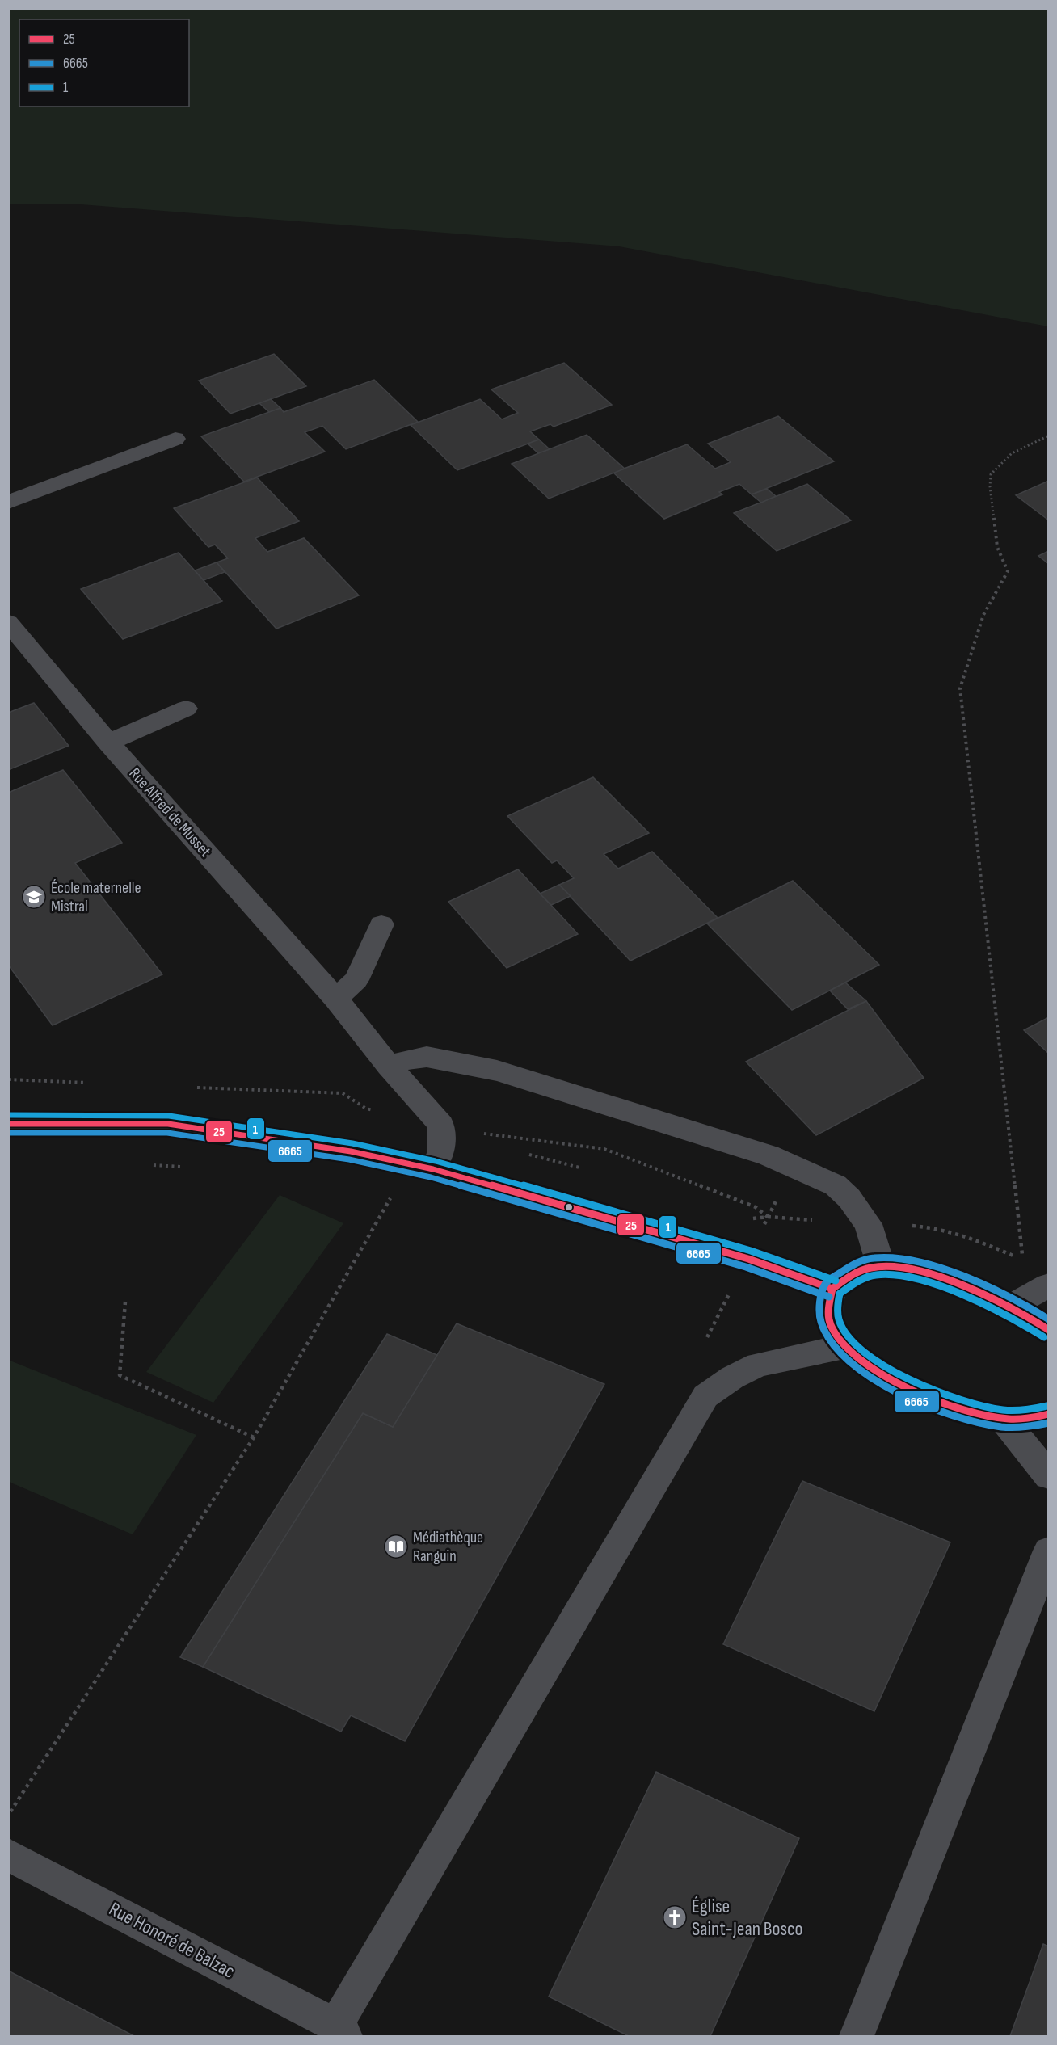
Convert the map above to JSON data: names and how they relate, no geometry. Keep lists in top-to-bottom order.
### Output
{
  "streets": {
    "street": ["Rue Alfred de Musset", "Rue Honoré de Balzac"]
  },
  "places": {
    "school or university": ["École maternelle Mistral"],
    "library": ["Médiathèque Ranguin"],
    "church": ["Église Saint-Jean Bosco"]
  },
  "lines": ["transit line 1", "transit line 25", "transit line 6665"],
  "legend": ["25", "6665", "1"]
}
